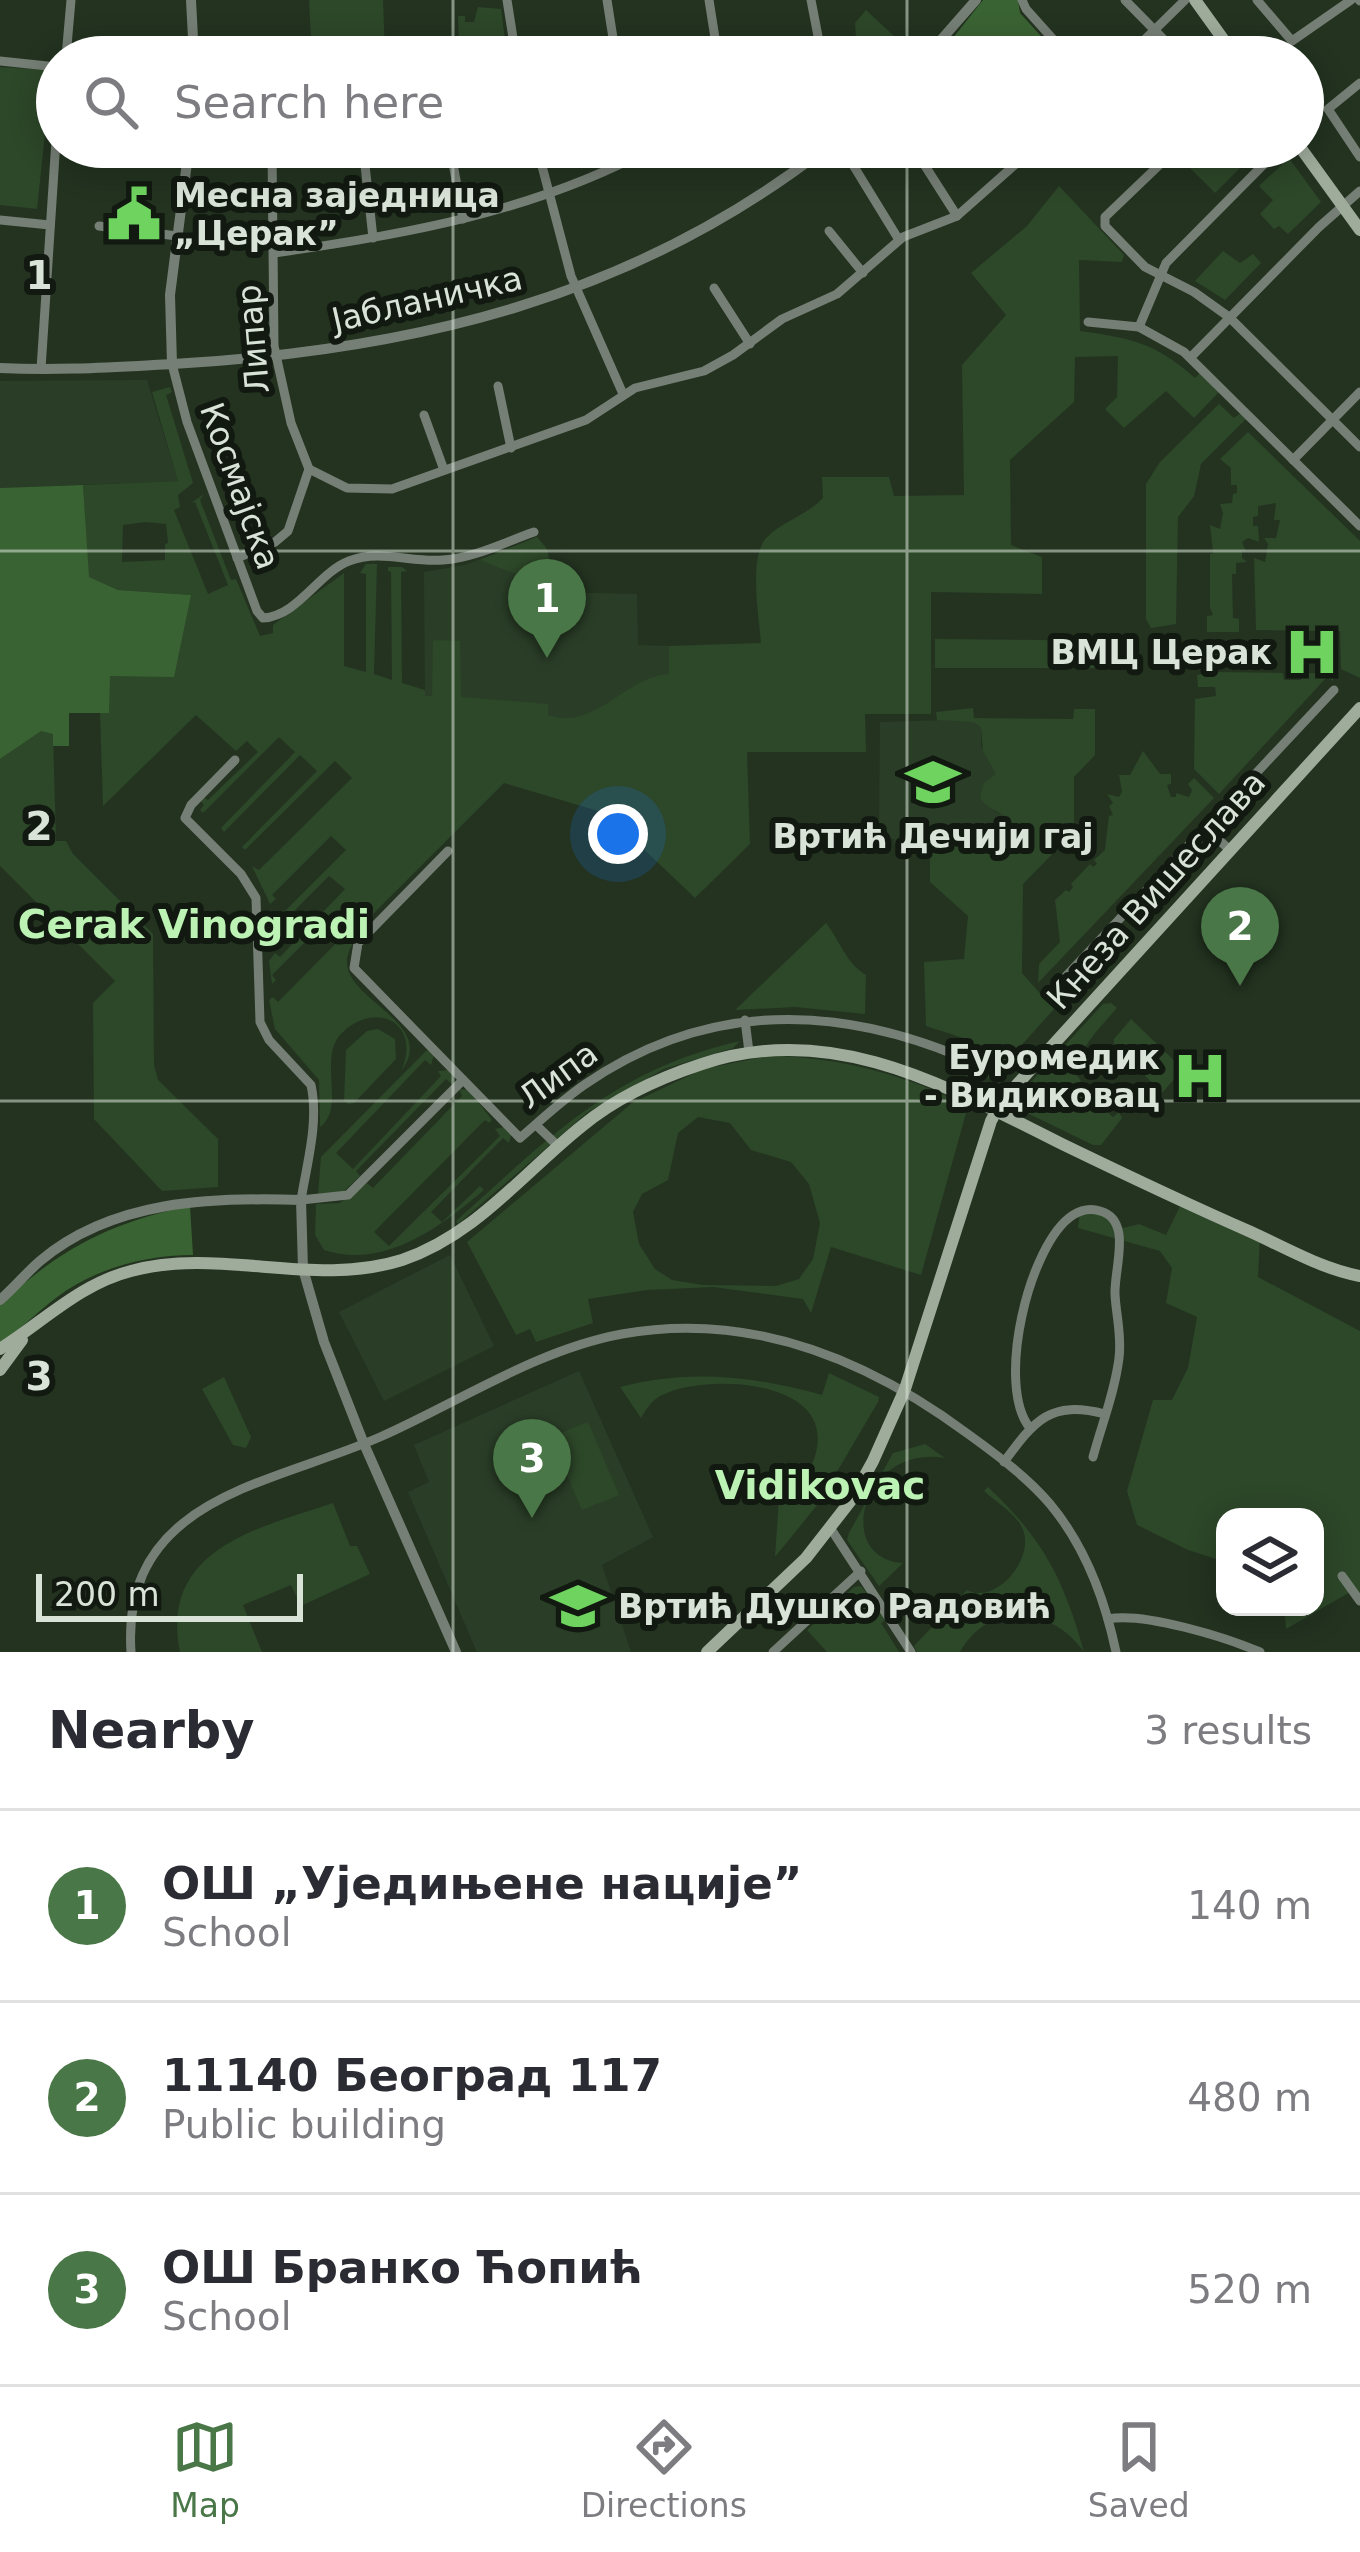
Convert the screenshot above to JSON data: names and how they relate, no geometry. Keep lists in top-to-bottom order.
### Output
{
  "streets": {
    "main road": ["Кнеза Вишеслава"],
    "street": [
      "Јабланичка",
      "Липар",
      "Космајска",
      "Липа"
    ]
  },
  "crossings": [
    ["Јабланичка", "Липар"],
    ["Јабланичка", "Космајска"]
  ],
  "districts": ["Cerak Vinogradi", "Vidikovac"],
  "places": {
    "public building": ["Месна заједница „Церак”"],
    "hospital": ["ВМЦ Церак", "Еуромедик - Видиковац"],
    "school or university": ["Вртић Дечији гај", "Вртић Душко Радовић"]
  },
  "scale_bar": "200 m",
  "page": {
    "search": "Search here",
    "pins": ["1", "2", "3"],
    "scale": "200 m",
    "heading": ["Nearby", "3 results"],
    "list": [
      {
        "mark": "1",
        "name": "ОШ „Уједињене нације”",
        "note": "School",
        "value": "140 m"
      },
      {
        "mark": "2",
        "name": "11140 Београд 117",
        "note": "Public building",
        "value": "480 m"
      },
      {
        "mark": "3",
        "name": "ОШ Бранко Ћопић",
        "note": "School",
        "value": "520 m"
      }
    ],
    "nav": ["Map", "Directions", "Saved"]
  },
  "grid": {
    "rows": ["1", "2", "3"]
  }
}
